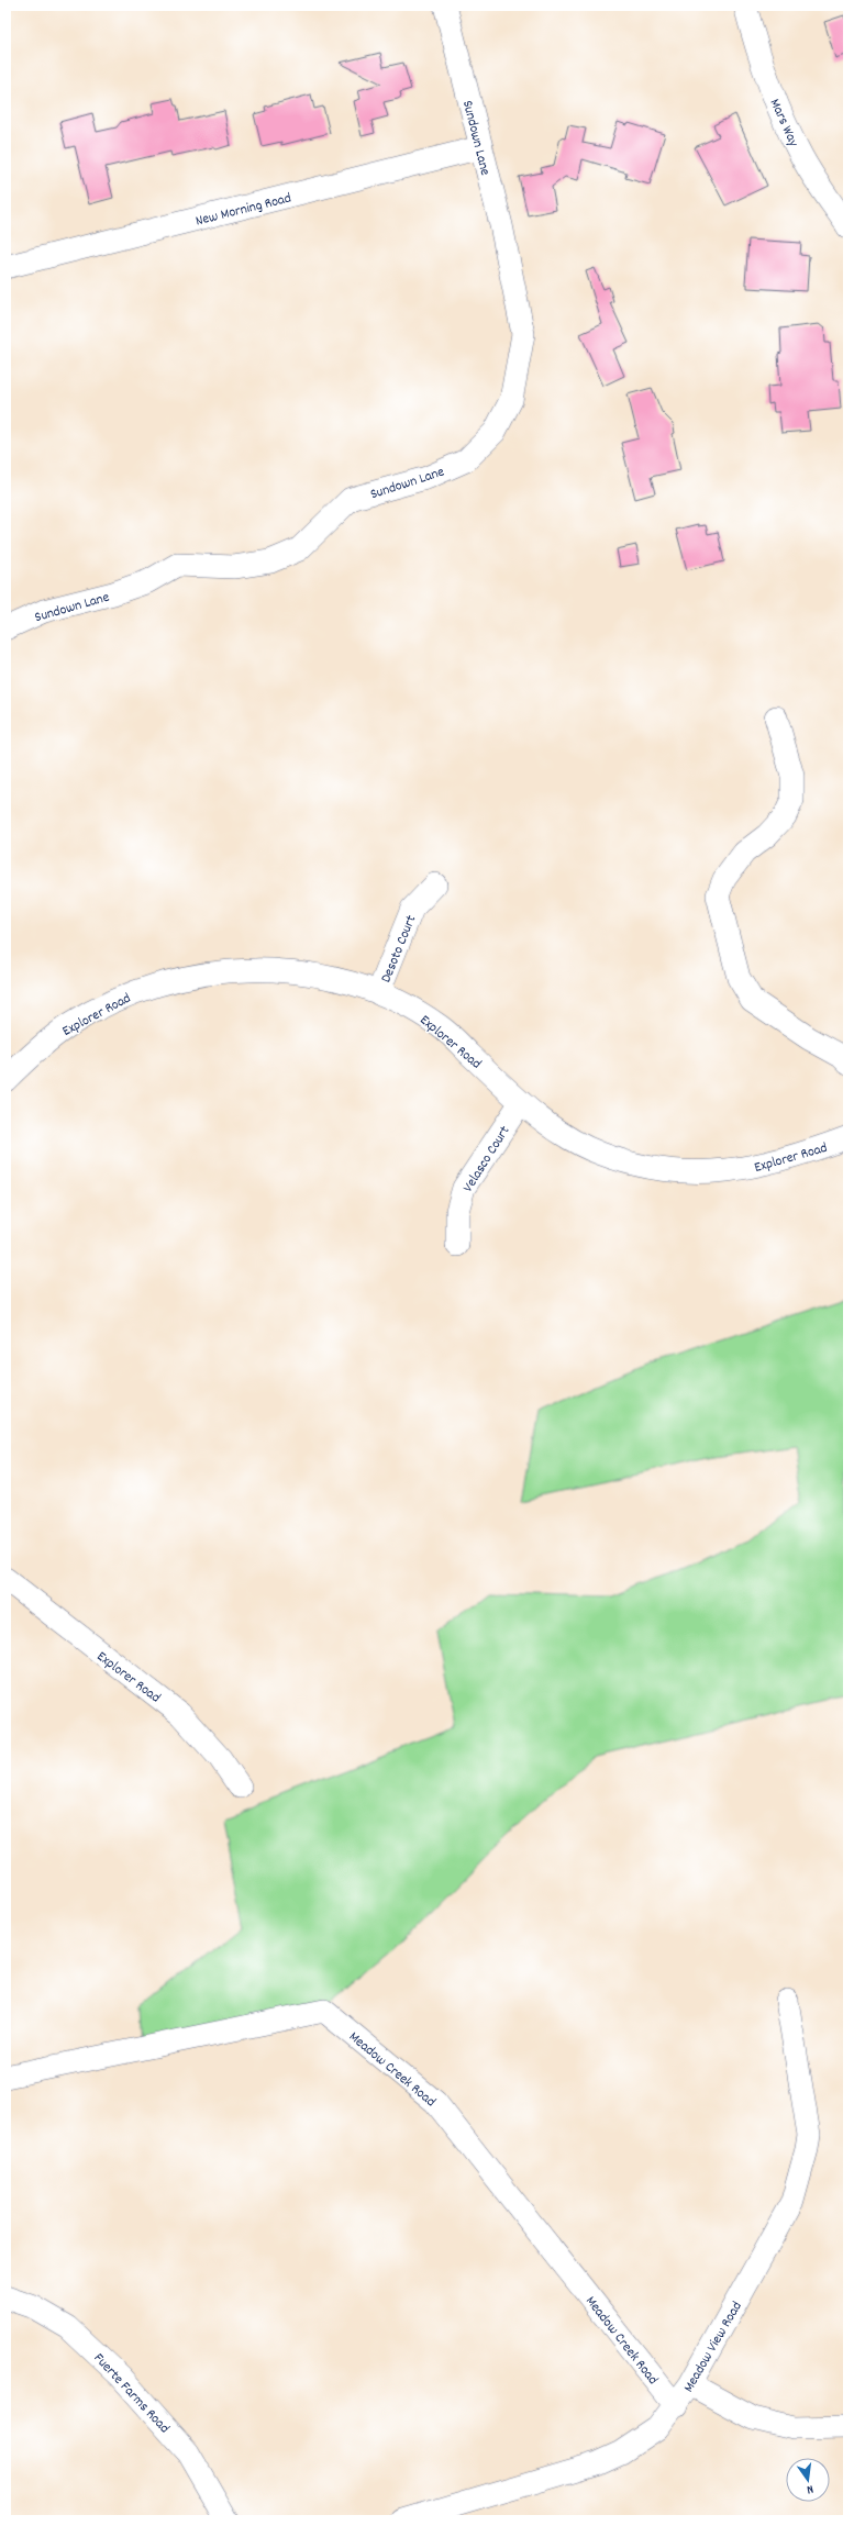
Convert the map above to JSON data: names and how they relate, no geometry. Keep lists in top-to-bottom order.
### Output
{
  "streets": {
    "street": [
      "Mars Way",
      "Sundown Lane",
      "New Morning Road",
      "Desoto Court",
      "Explorer Road",
      "Velasco Court",
      "Meadow Creek Road",
      "Meadow View Road",
      "Fuerte Farms Road"
    ]
  },
  "crossings": [
    ["Sundown Lane", "New Morning Road"],
    ["Desoto Court", "Explorer Road"],
    ["Explorer Road", "Velasco Court"],
    ["Meadow Creek Road", "Meadow View Road"]
  ],
  "north": "bottom"
}
